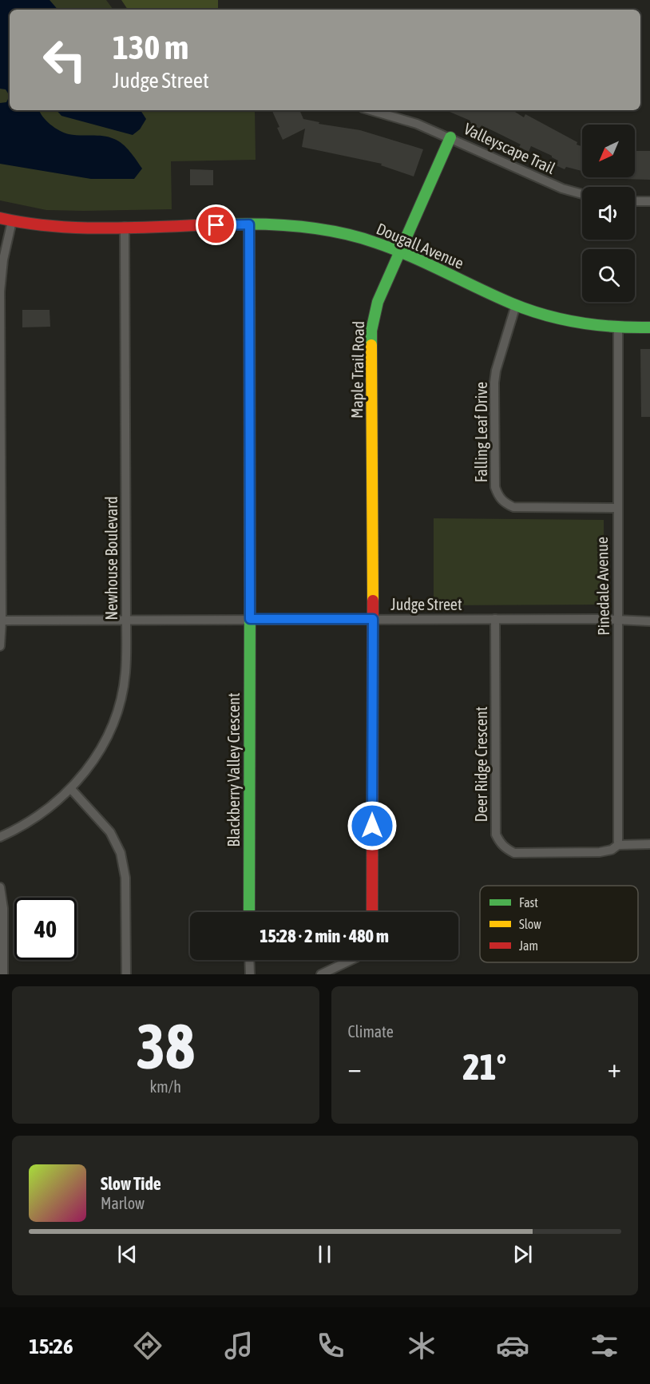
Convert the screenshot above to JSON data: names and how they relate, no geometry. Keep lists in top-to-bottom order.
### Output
{
  "streets": {
    "street": [
      "Valleyscape Trail",
      "Dougall Avenue",
      "Maple Trail Road",
      "Falling Leaf Drive",
      "Newhouse Boulevard",
      "Pinedale Avenue",
      "Judge Street",
      "Deer Ridge Crescent",
      "Blackberry Valley Crescent"
    ]
  },
  "crossings": [
    ["Valleyscape Trail", "Maple Trail Road"],
    ["Dougall Avenue", "Maple Trail Road"],
    ["Dougall Avenue", "Falling Leaf Drive"],
    ["Dougall Avenue", "Newhouse Boulevard"],
    ["Dougall Avenue", "Pinedale Avenue"],
    ["Dougall Avenue", "Blackberry Valley Crescent"],
    ["Maple Trail Road", "Judge Street"],
    ["Falling Leaf Drive", "Pinedale Avenue"],
    ["Newhouse Boulevard", "Judge Street"],
    ["Pinedale Avenue", "Judge Street"],
    ["Pinedale Avenue", "Deer Ridge Crescent"],
    ["Judge Street", "Deer Ridge Crescent"],
    ["Judge Street", "Blackberry Valley Crescent"]
  ],
  "legend": ["Fast", "Slow", "Jam"],
  "north": "bottom left",
  "page": {
    "turn": ["130 m", "Judge Street"],
    "limit": "40",
    "trip": "15:28 · 2 min · 480 m",
    "tile": [
      ["38", "km/h"],
      "Climate"
    ],
    "heat": ["−", "21°", "+"],
    "song": ["Slow Tide", "Marlow"],
    "tabs": "15:26"
  }
}
